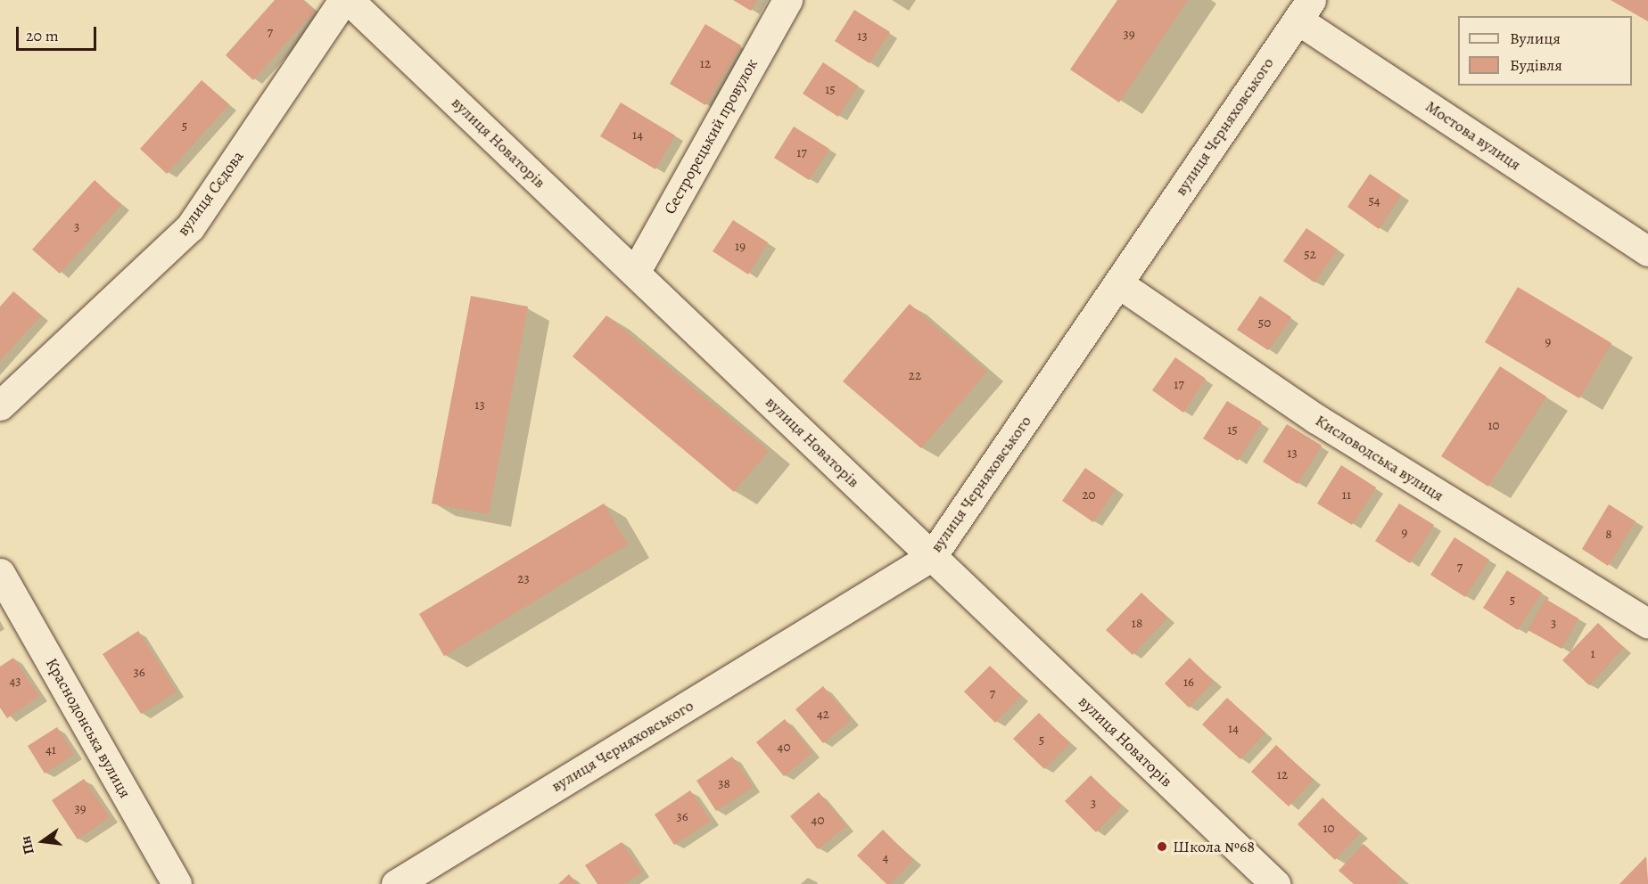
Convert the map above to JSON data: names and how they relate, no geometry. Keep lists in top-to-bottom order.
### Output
{
  "streets": {
    "street": [
      "вулиця Черняховського",
      "Мостова вулиця",
      "Сестрорецький провулок",
      "вулиця Новаторів",
      "вулиця Сєдова",
      "Кисловодська вулиця",
      "Краснодонська вулиця"
    ]
  },
  "crossings": [
    ["вулиця Черняховського", "Мостова вулиця"],
    ["вулиця Черняховського", "вулиця Новаторів"],
    ["вулиця Черняховського", "Кисловодська вулиця"],
    ["Сестрорецький провулок", "вулиця Новаторів"]
  ],
  "places": ["Школа №68"],
  "house_numbers": [
    "7",
    "39",
    "13",
    "12",
    "15",
    "5",
    "14",
    "17",
    "54",
    "3",
    "19",
    "52",
    "50",
    "9",
    "22",
    "17",
    "13",
    "10",
    "15",
    "13",
    "20",
    "11",
    "9",
    "8",
    "7",
    "23",
    "5",
    "18",
    "3",
    "1",
    "36",
    "43",
    "16",
    "7",
    "42",
    "14",
    "5",
    "40",
    "41",
    "12",
    "38",
    "3",
    "39",
    "36",
    "40",
    "10",
    "4"
  ],
  "legend": ["Вулиця", "Будівля"],
  "scale_bar": "20 m",
  "north": "left"
}
